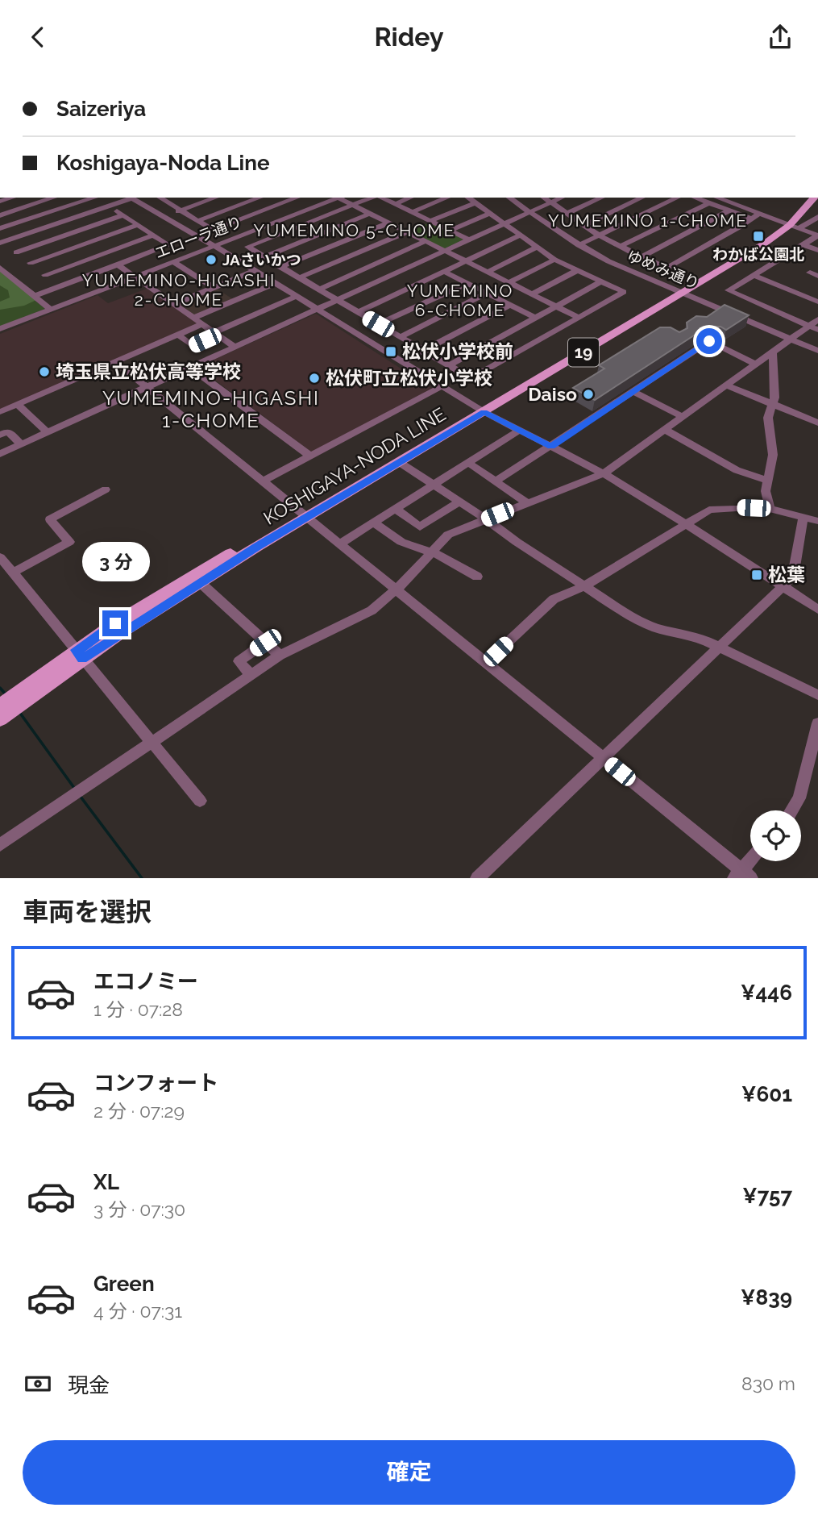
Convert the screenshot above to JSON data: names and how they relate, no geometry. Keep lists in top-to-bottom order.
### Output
{
  "streets": {
    "main road": ["19", "KOSHIGAYA-NODA LINE"],
    "street": ["エローラ通り", "ゆめみ通り"]
  },
  "crossings": [
    ["ゆめみ通り", "KOSHIGAYA-NODA LINE"]
  ],
  "districts": [
    "YUMEMINO 1-CHOME",
    "YUMEMINO 5-CHOME",
    "YUMEMINO-HIGASHI 2-CHOME",
    "YUMEMINO 6-CHOME",
    "YUMEMINO-HIGASHI 1-CHOME"
  ],
  "places": {
    "transit": ["わかば公園北", "松伏小学校前", "松葉"],
    "other": [
      "JAさいかつ",
      "埼玉県立松伏高等学校",
      "松伏町立松伏小学校",
      "Daiso"
    ]
  },
  "page": {
    "header": "Ridey",
    "banner": ["Saizeriya", "Koshigaya-Noda Line"],
    "bubble": "3 分",
    "heading": "車両を選択",
    "list": [
      {
        "name": "エコノミー",
        "note": "1 分 · 07:28",
        "value": "¥446"
      },
      {
        "name": "コンフォート",
        "note": "2 分 · 07:29",
        "value": "¥601"
      },
      {
        "name": "XL",
        "note": "3 分 · 07:30",
        "value": "¥757"
      },
      {
        "name": "Green",
        "note": "4 分 · 07:31",
        "value": "¥839"
      }
    ],
    "pay": ["現金", "830 m"],
    "buttons": "確定"
  }
}
